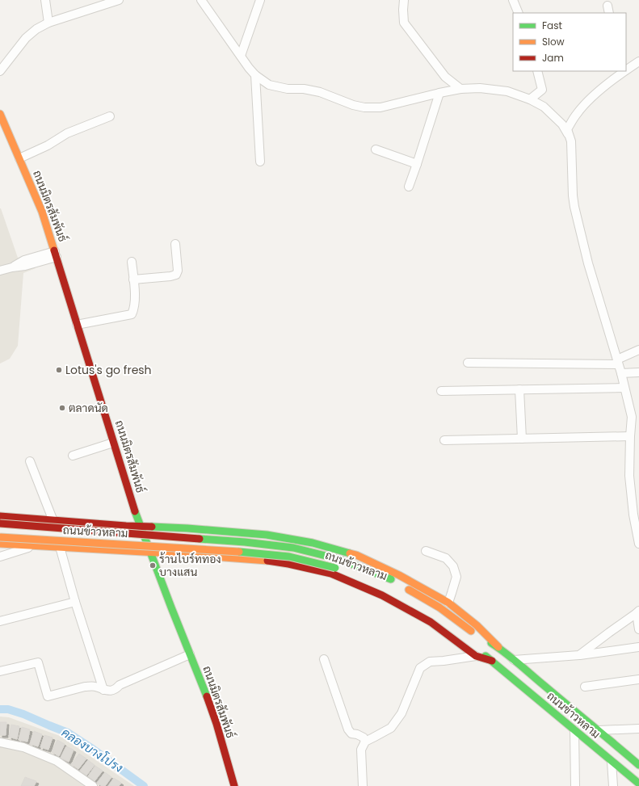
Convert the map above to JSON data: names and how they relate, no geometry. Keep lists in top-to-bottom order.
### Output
{
  "streets": {
    "main road": ["ถนนมิตรสัมพันธ์", "ถนนข้าวหลาม"]
  },
  "water": ["คลองบางโปรง"],
  "places": ["Lotus's go fresh", "ตลาดนัด", "ร้านไบร์ททอง บางแสน"],
  "legend": ["Fast", "Slow", "Jam"]
}
